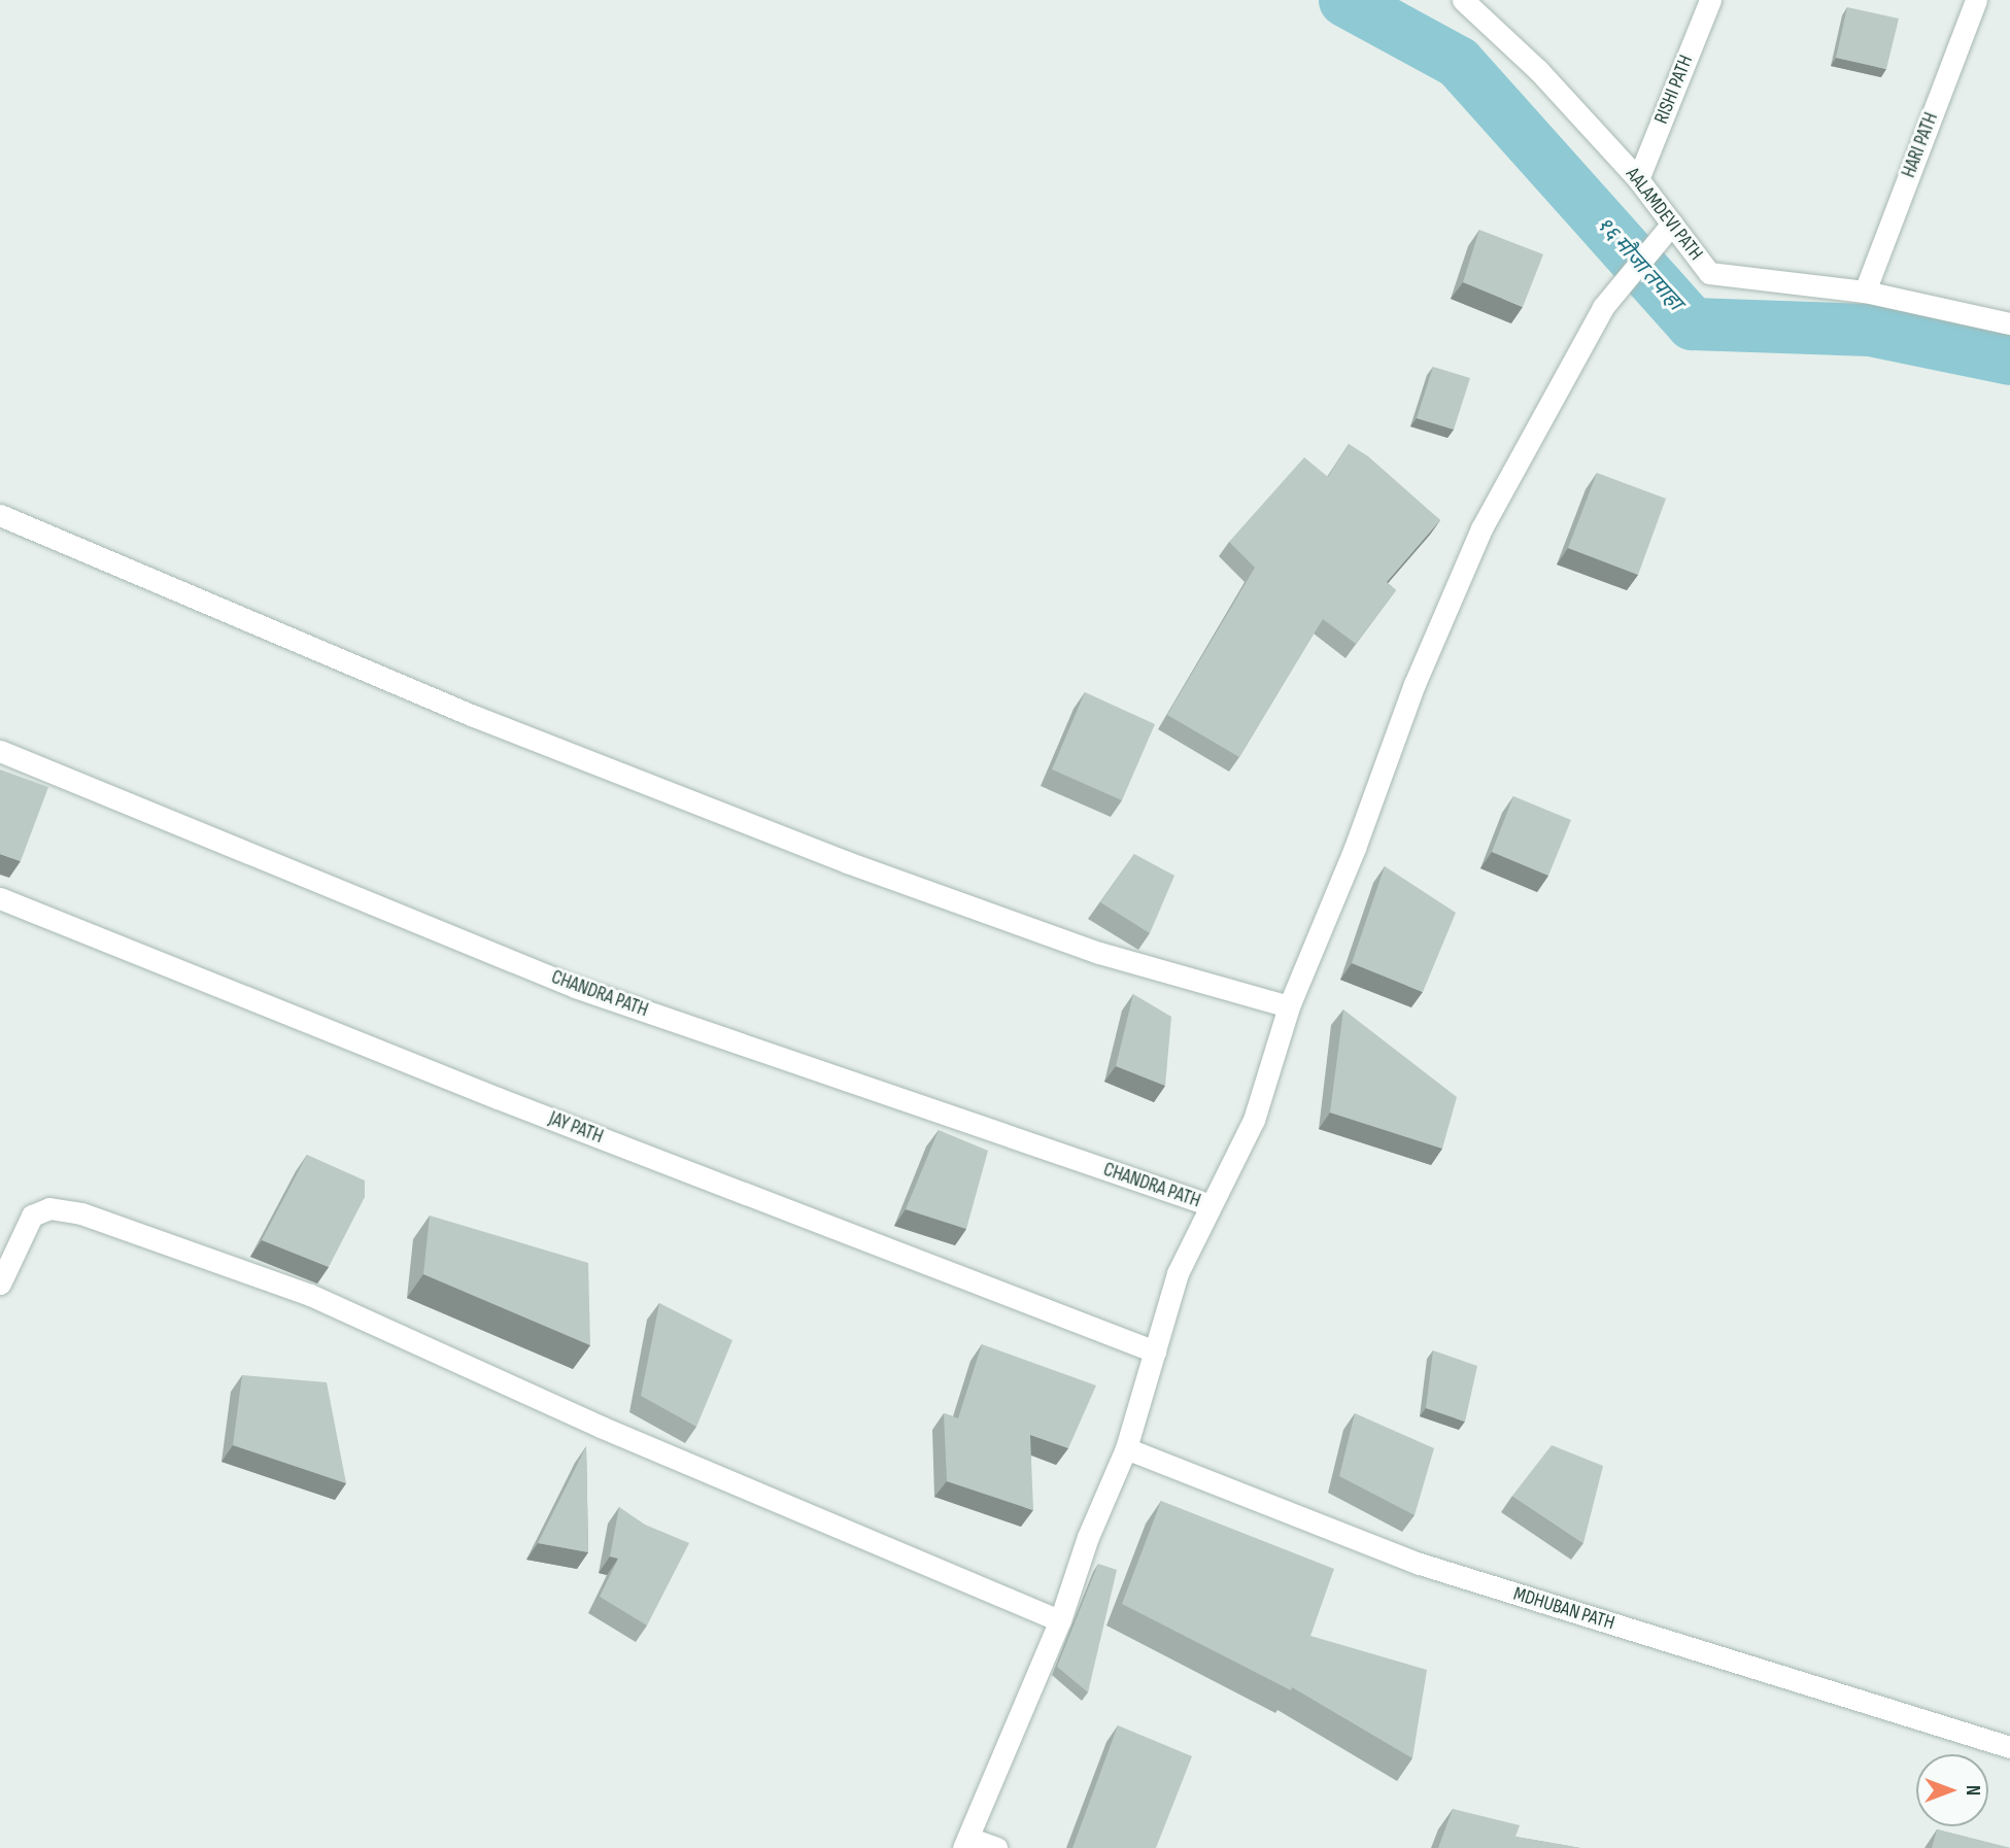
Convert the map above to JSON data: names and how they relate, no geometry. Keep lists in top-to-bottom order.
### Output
{
  "streets": {
    "street": [
      "RISHI PATH",
      "HARI PATH",
      "AALAMDEVI PATH",
      "CHANDRA PATH",
      "JAY PATH",
      "MDHUBAN PATH"
    ]
  },
  "crossings": [
    ["RISHI PATH", "AALAMDEVI PATH"],
    ["HARI PATH", "AALAMDEVI PATH"]
  ],
  "water": ["१६ मौजा तपाहा"],
  "north": "right"
}
